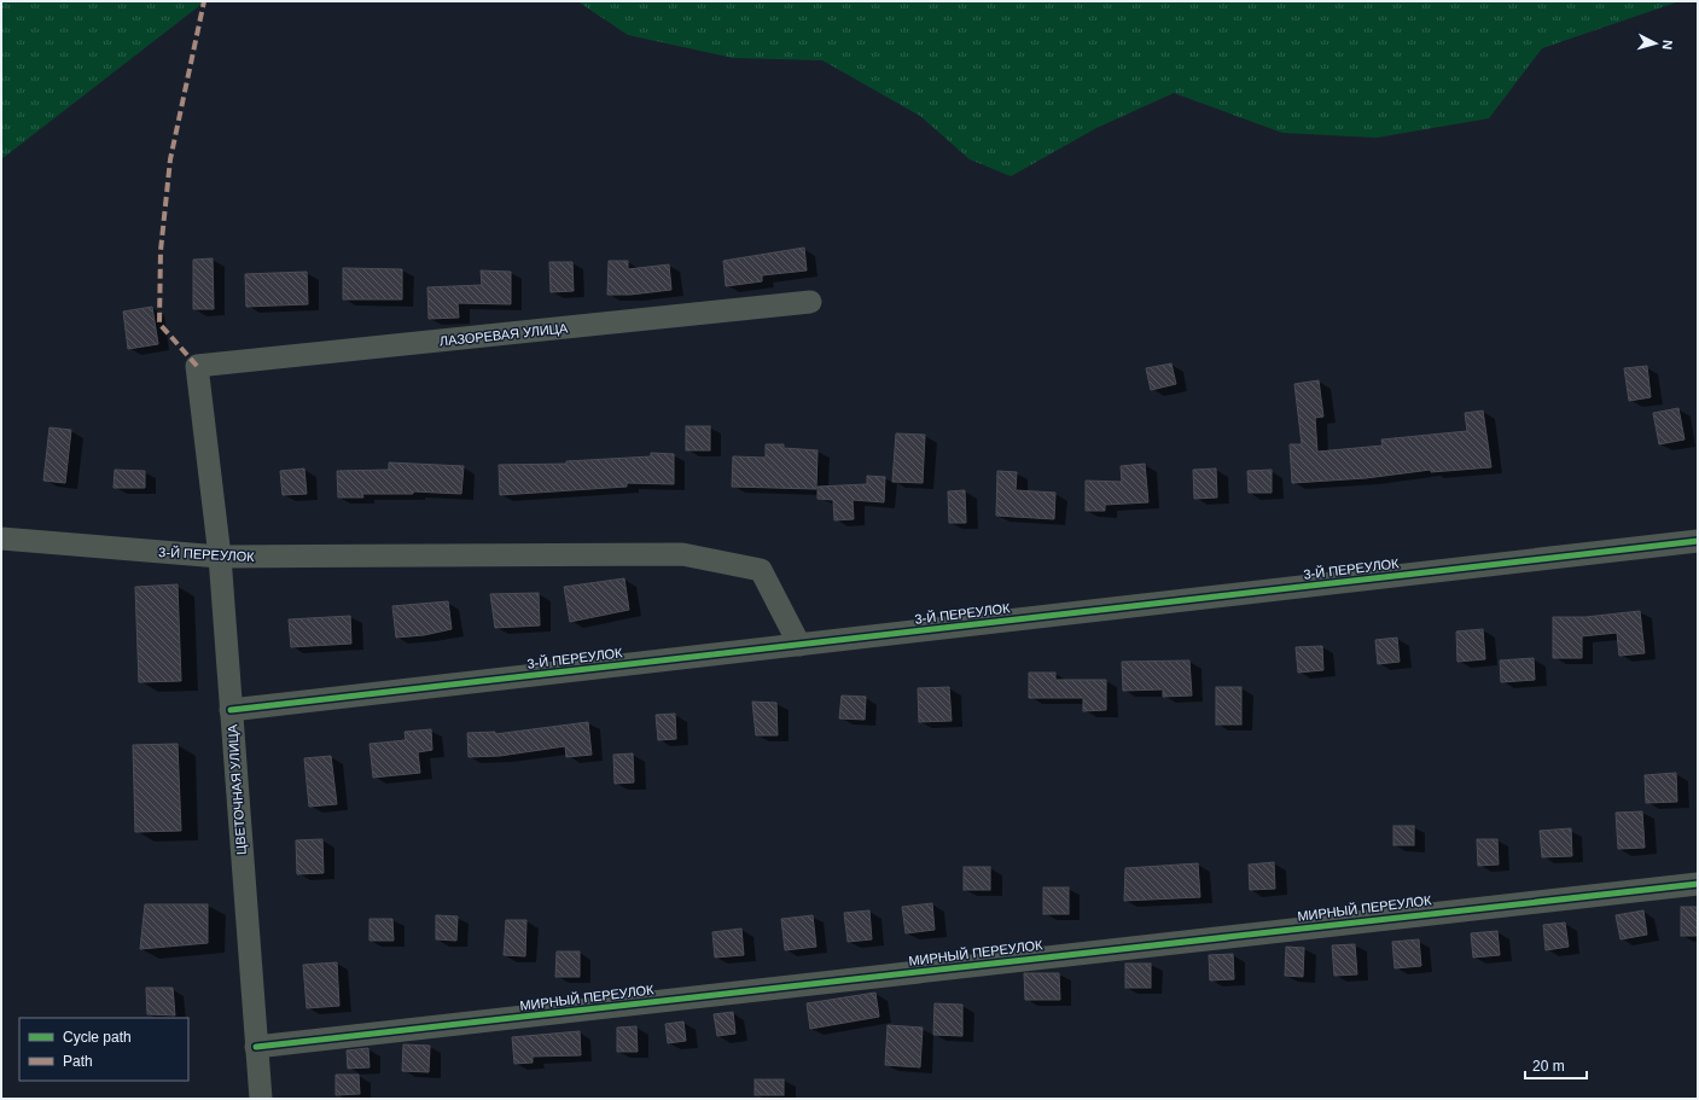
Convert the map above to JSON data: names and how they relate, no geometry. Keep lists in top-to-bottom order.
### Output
{
  "streets": {
    "street": [
      "ЛАЗОРЕВАЯ УЛИЦА",
      "3-Й ПЕРЕУЛОК",
      "ЦВЕТОЧНАЯ УЛИЦА",
      "МИРНЫЙ ПЕРЕУЛОК"
    ]
  },
  "crossings": [
    ["ЛАЗОРЕВАЯ УЛИЦА", "ЦВЕТОЧНАЯ УЛИЦА"],
    ["3-Й ПЕРЕУЛОК", "ЦВЕТОЧНАЯ УЛИЦА"],
    ["ЦВЕТОЧНАЯ УЛИЦА", "МИРНЫЙ ПЕРЕУЛОК"]
  ],
  "legend": ["Cycle path", "Path"],
  "scale_bar": "20 m",
  "north": "right"
}
